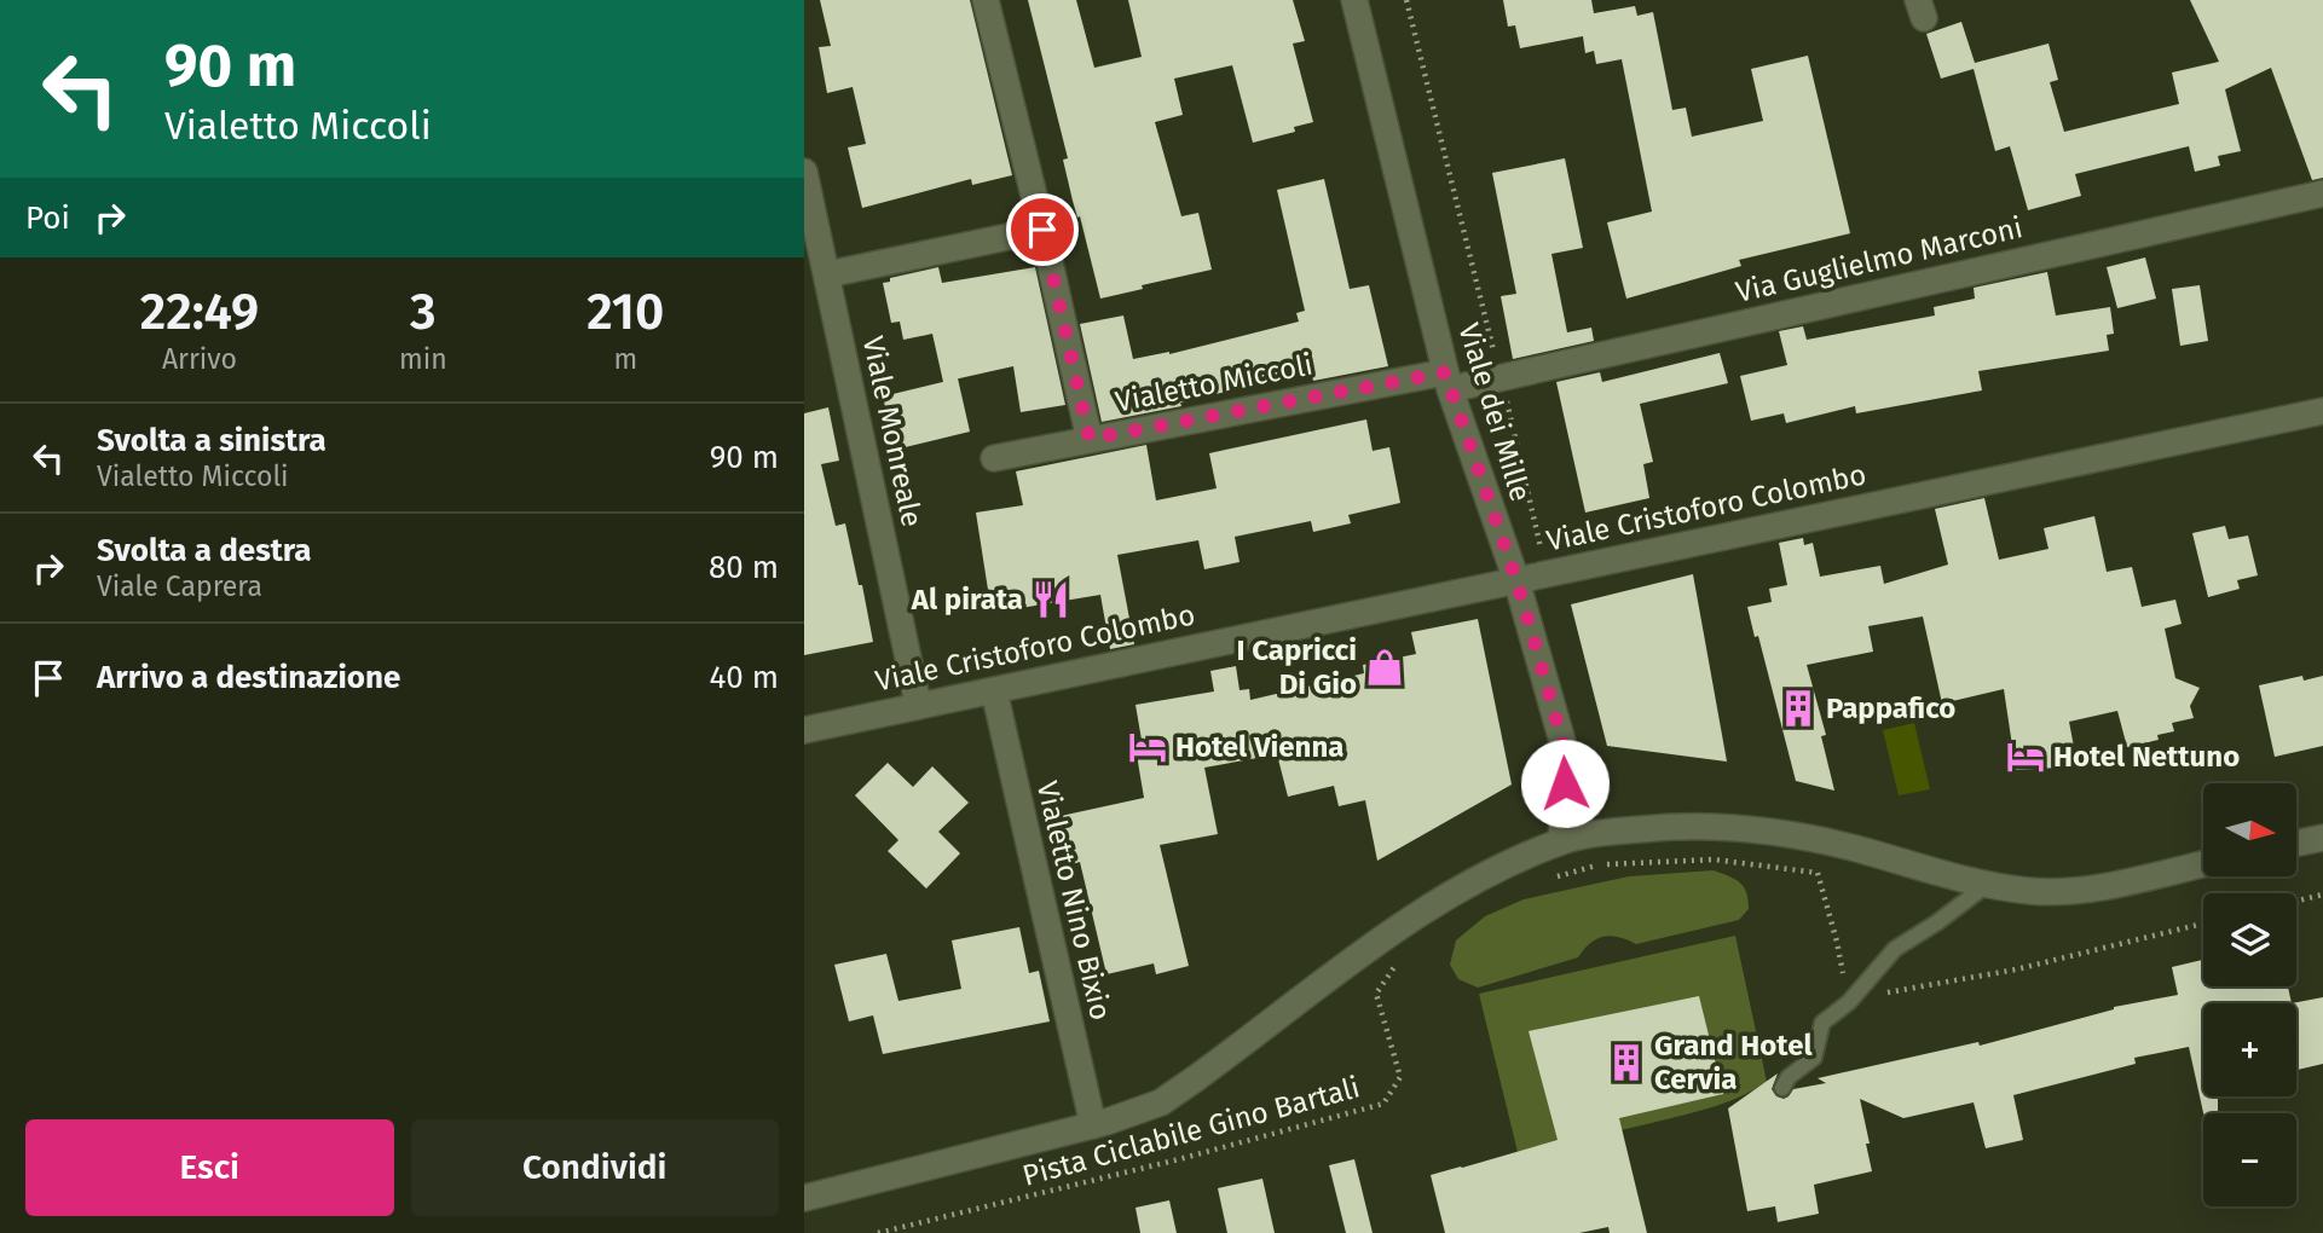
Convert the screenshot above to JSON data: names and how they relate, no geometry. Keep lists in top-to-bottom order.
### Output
{
  "streets": {
    "street": [
      "Via Guglielmo Marconi",
      "Vialetto Miccoli",
      "Viale dei Mille",
      "Viale Monreale",
      "Viale Cristoforo Colombo",
      "Vialetto Nino Bixio"
    ],
    "path": ["Pista Ciclabile Gino Bartali"]
  },
  "crossings": [
    ["Via Guglielmo Marconi", "Vialetto Miccoli"],
    ["Via Guglielmo Marconi", "Viale dei Mille"],
    ["Vialetto Miccoli", "Viale dei Mille"],
    ["Viale dei Mille", "Viale Cristoforo Colombo"],
    ["Viale Monreale", "Viale Cristoforo Colombo"],
    ["Viale Cristoforo Colombo", "Vialetto Nino Bixio"]
  ],
  "places": {
    "restaurant": ["Al pirata"],
    "shop": ["I Capricci Di Gio"],
    "building": ["Pappafico", "Grand Hotel Cervia"],
    "hotel": ["Hotel Vienna", "Hotel Nettuno"]
  },
  "north": "right",
  "page": {
    "turn": ["90 m", "Vialetto Miccoli"],
    "then": "Poi",
    "eta": [
      "22:49",
      "Arrivo",
      "3",
      "min",
      "210",
      "m"
    ],
    "list": [
      {
        "name": "Svolta a sinistra",
        "note": "Vialetto Miccoli",
        "value": "90 m"
      },
      {
        "name": "Svolta a destra",
        "note": "Viale Caprera",
        "value": "80 m"
      },
      {
        "name": "Arrivo a destinazione",
        "value": "40 m"
      }
    ],
    "map_buttons": ["+", "−"],
    "buttons": ["Esci", "Condividi"]
  }
}
